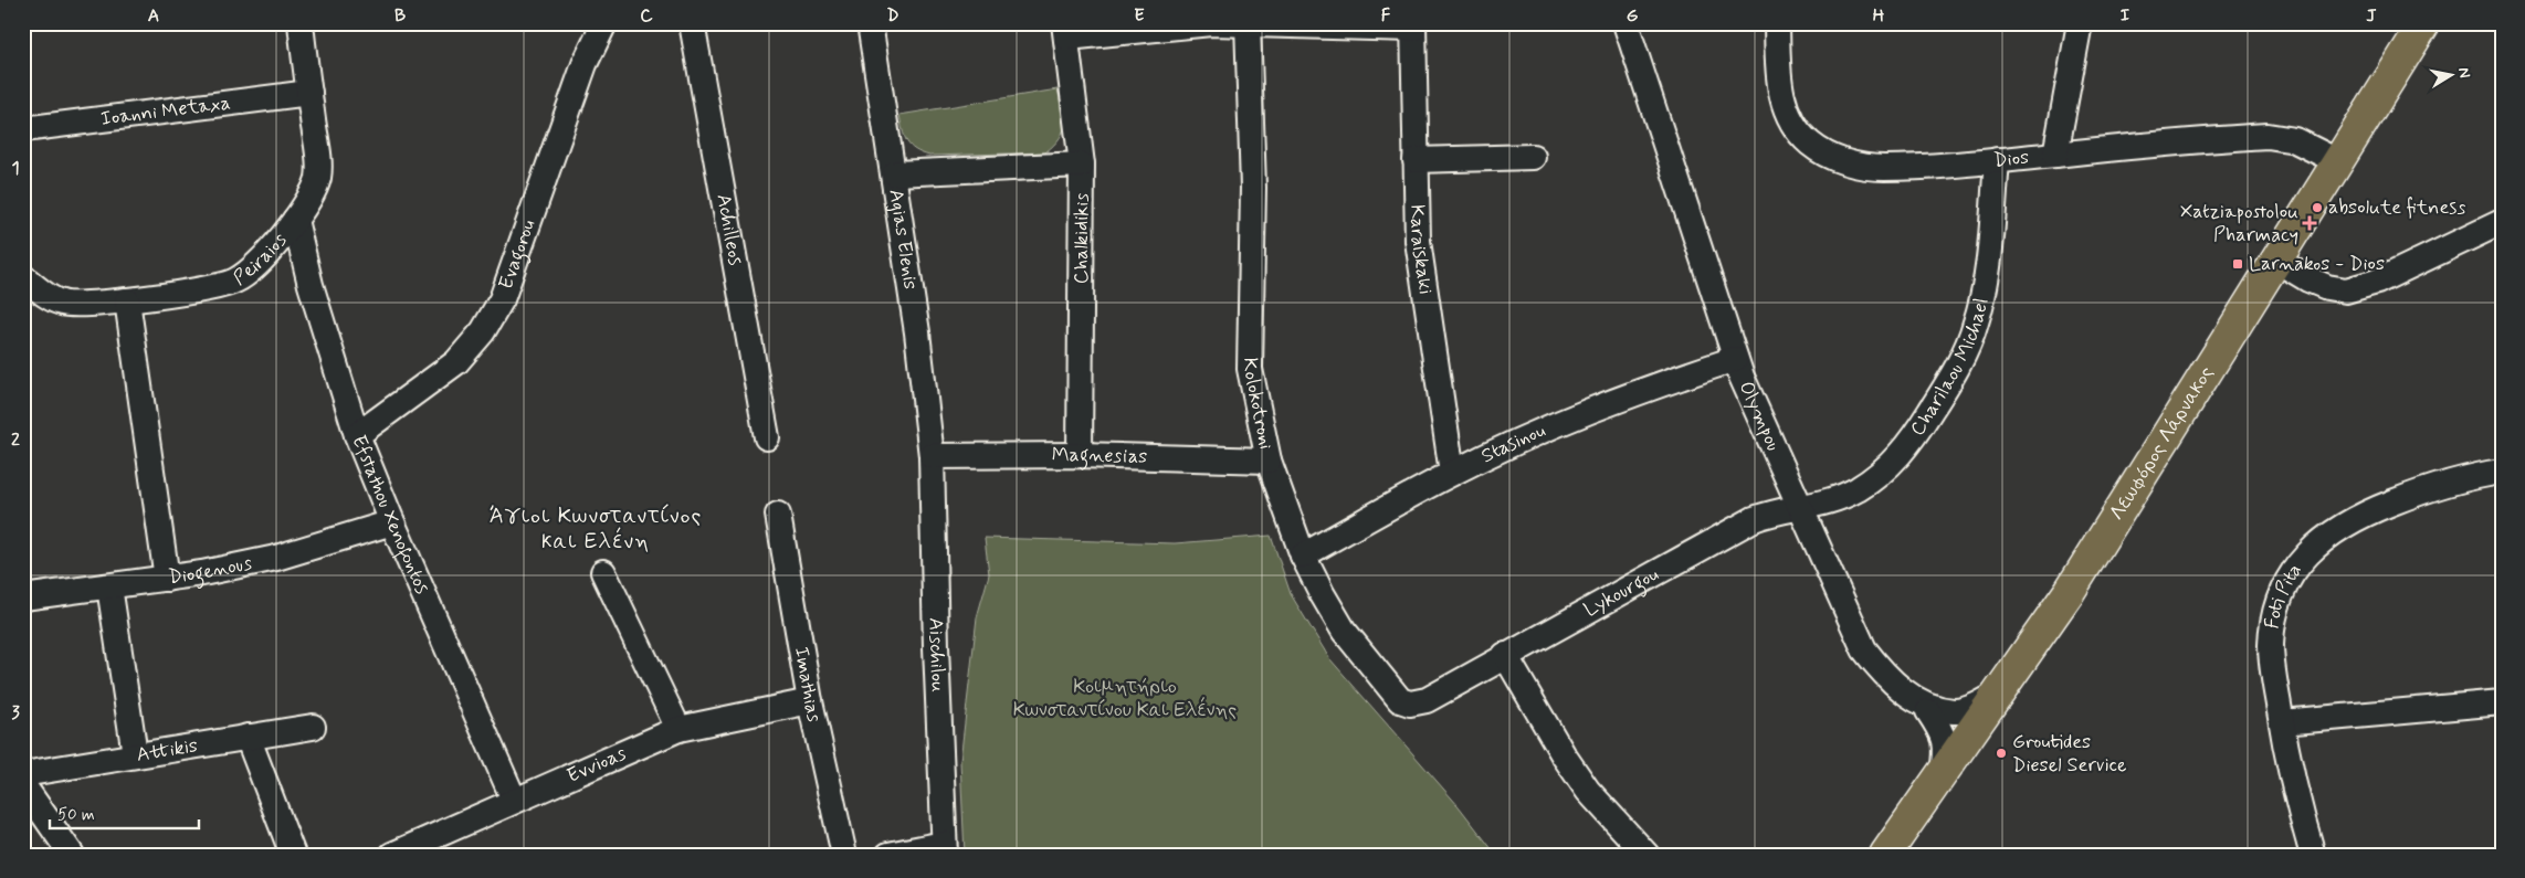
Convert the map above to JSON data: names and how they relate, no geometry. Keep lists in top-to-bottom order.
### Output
{
  "streets": {
    "main road": ["Λεωφόρος Λάρνακος"],
    "street": [
      "Ioanni Metaxa",
      "Dios",
      "Achilleos",
      "Agias Elenis",
      "Chalkidikis",
      "Karaiskaki",
      "Peiraios",
      "Evagorou",
      "Charilaou Michael",
      "Kolokotroni",
      "Olympou",
      "Stasinou",
      "Magnesias",
      "Efstathou Xenofontos",
      "Diogenous",
      "Lykourgou",
      "Foti Pita",
      "Aischilou",
      "Imathias",
      "Attikis",
      "Evvioas"
    ]
  },
  "crossings": [
    ["Ioanni Metaxa", "Peiraios"],
    ["Dios", "Charilaou Michael"],
    ["Dios", "Λεωφόρος Λάρνακος"],
    ["Agias Elenis", "Magnesias"],
    ["Agias Elenis", "Aischilou"],
    ["Chalkidikis", "Magnesias"],
    ["Karaiskaki", "Stasinou"],
    ["Peiraios", "Efstathou Xenofontos"],
    ["Evagorou", "Efstathou Xenofontos"],
    ["Charilaou Michael", "Olympou"],
    ["Charilaou Michael", "Lykourgou"],
    ["Kolokotroni", "Stasinou"],
    ["Kolokotroni", "Magnesias"],
    ["Kolokotroni", "Lykourgou"],
    ["Olympou", "Λεωφόρος Λάρνακος"],
    ["Olympou", "Stasinou"],
    ["Olympou", "Lykourgou"],
    ["Magnesias", "Aischilou"],
    ["Efstathou Xenofontos", "Diogenous"],
    ["Efstathou Xenofontos", "Evvioas"],
    ["Imathias", "Evvioas"]
  ],
  "districts": ["Άγιοι Κωνσταντίνος και Ελένη"],
  "parks": ["Κοιμητήριο Κωνσταντίνου Και Ελένης"],
  "places": {
    "other": ["absolute fitness", "Groutides Diesel Service"],
    "health": ["Xatziapostolou Pharmacy"],
    "transit": ["Larnakos - Dios"]
  },
  "scale_bar": "50 m",
  "north": "right",
  "grid": {
    "columns": [
      "A",
      "B",
      "C",
      "D",
      "E",
      "F",
      "G",
      "H",
      "I",
      "J"
    ],
    "rows": ["1", "2", "3"]
  }
}
